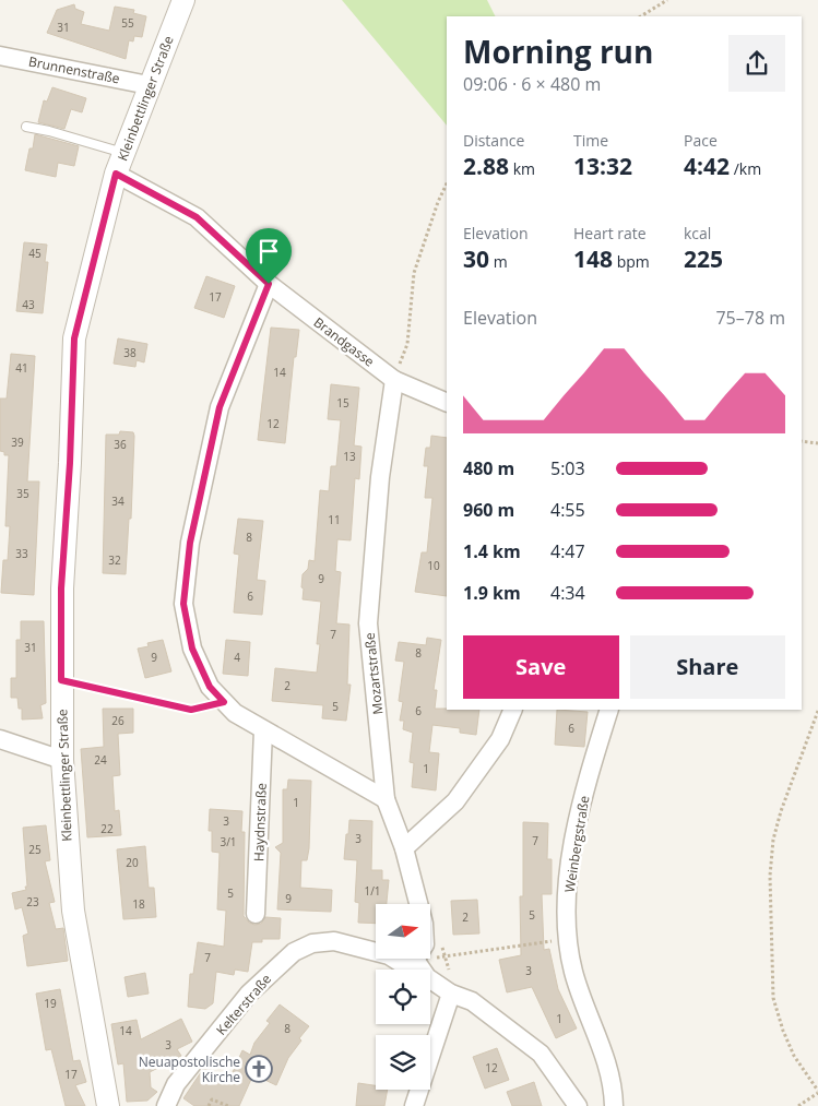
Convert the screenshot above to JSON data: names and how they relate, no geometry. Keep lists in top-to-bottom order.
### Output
{
  "streets": {
    "street": [
      "Brunnenstraße",
      "Kleinbettlinger Straße",
      "Brandgasse",
      "Mozartstraße",
      "Haydnstraße",
      "Weinbergstraße",
      "Kelterstraße"
    ]
  },
  "crossings": [
    ["Brunnenstraße", "Kleinbettlinger Straße"],
    ["Kleinbettlinger Straße", "Brandgasse"],
    ["Brandgasse", "Mozartstraße"],
    ["Mozartstraße", "Kelterstraße"]
  ],
  "places": {
    "church": ["Neuapostolische Kirche"]
  },
  "house_numbers": [
    "55",
    "31",
    "45",
    "17",
    "43",
    "38",
    "41",
    "14",
    "15",
    "12",
    "39",
    "36",
    "13",
    "35",
    "34",
    "11",
    "8",
    "33",
    "32",
    "10",
    "9",
    "6",
    "7",
    "31",
    "8",
    "9",
    "4",
    "2",
    "5",
    "6",
    "26",
    "6",
    "24",
    "1",
    "1",
    "3",
    "22",
    "3",
    "7",
    "3/1",
    "25",
    "20",
    "1/1",
    "5",
    "9",
    "23",
    "18",
    "5",
    "2",
    "7",
    "3",
    "19",
    "1",
    "8",
    "14",
    "3",
    "12",
    "17"
  ],
  "north": "right",
  "page": {
    "heading": ["Morning run", "09:06 · 6 × 480 m"],
    "stats": [
      ["Distance", "2.88 km"],
      ["Time", "13:32"],
      ["Pace", "4:42 /km"],
      ["Elevation", "30 m"],
      ["Heart rate", "148 bpm"],
      ["kcal", "225"]
    ],
    "chart": ["Elevation", "75–78 m"],
    "list": [
      {
        "name": "480 m",
        "note": "5:03"
      },
      {
        "name": "960 m",
        "note": "4:55"
      },
      {
        "name": "1.4 km",
        "note": "4:47"
      },
      {
        "name": "1.9 km",
        "note": "4:34"
      }
    ],
    "buttons": ["Save", "Share"]
  }
}
